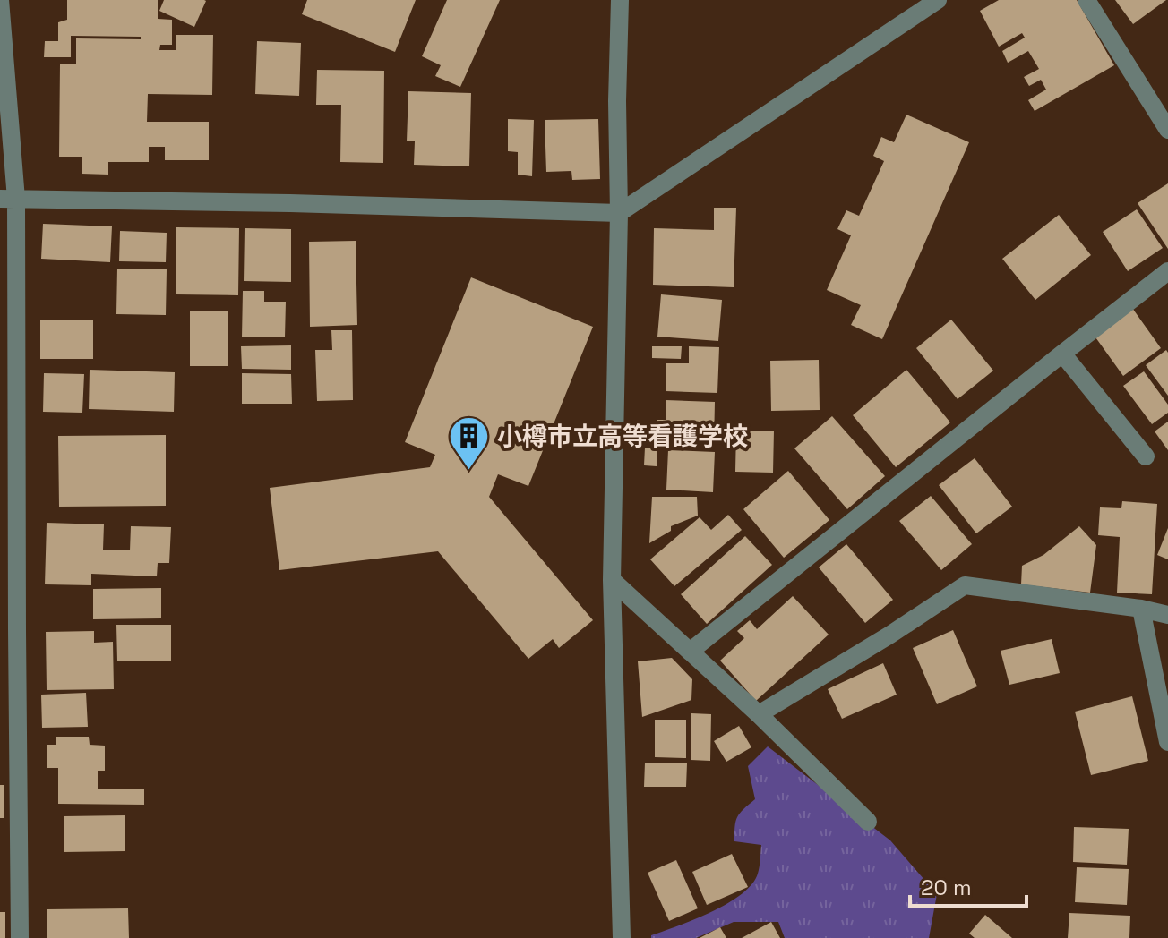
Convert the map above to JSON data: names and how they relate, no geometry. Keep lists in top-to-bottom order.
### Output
{
  "places": {
    "building": ["小樽市立高等看護学校"]
  },
  "scale_bar": "20 m"
}
